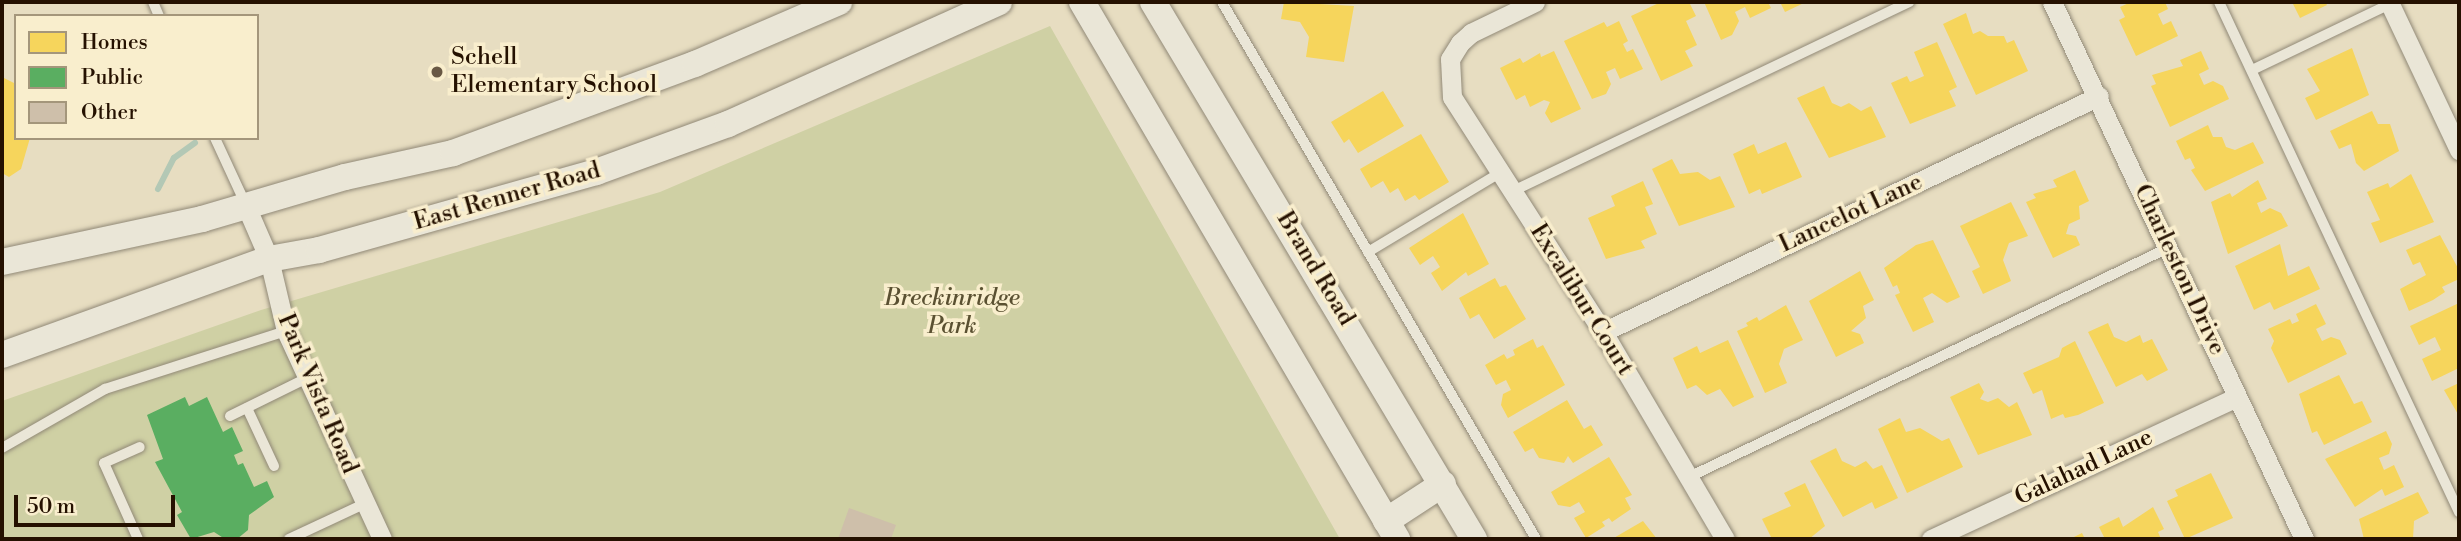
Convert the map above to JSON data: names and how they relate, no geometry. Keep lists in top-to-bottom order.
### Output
{
  "streets": {
    "main road": ["East Renner Road", "Brand Road"],
    "street": [
      "Lancelot Lane",
      "Charleston Drive",
      "Excalibur Court",
      "Park Vista Road",
      "Galahad Lane"
    ]
  },
  "crossings": [
    ["East Renner Road", "Park Vista Road"],
    ["Lancelot Lane", "Charleston Drive"],
    ["Lancelot Lane", "Excalibur Court"],
    ["Charleston Drive", "Galahad Lane"]
  ],
  "parks": ["Breckinridge Park"],
  "places": ["Schell Elementary School"],
  "legend": ["Homes", "Public", "Other"],
  "scale_bar": "50 m"
}
